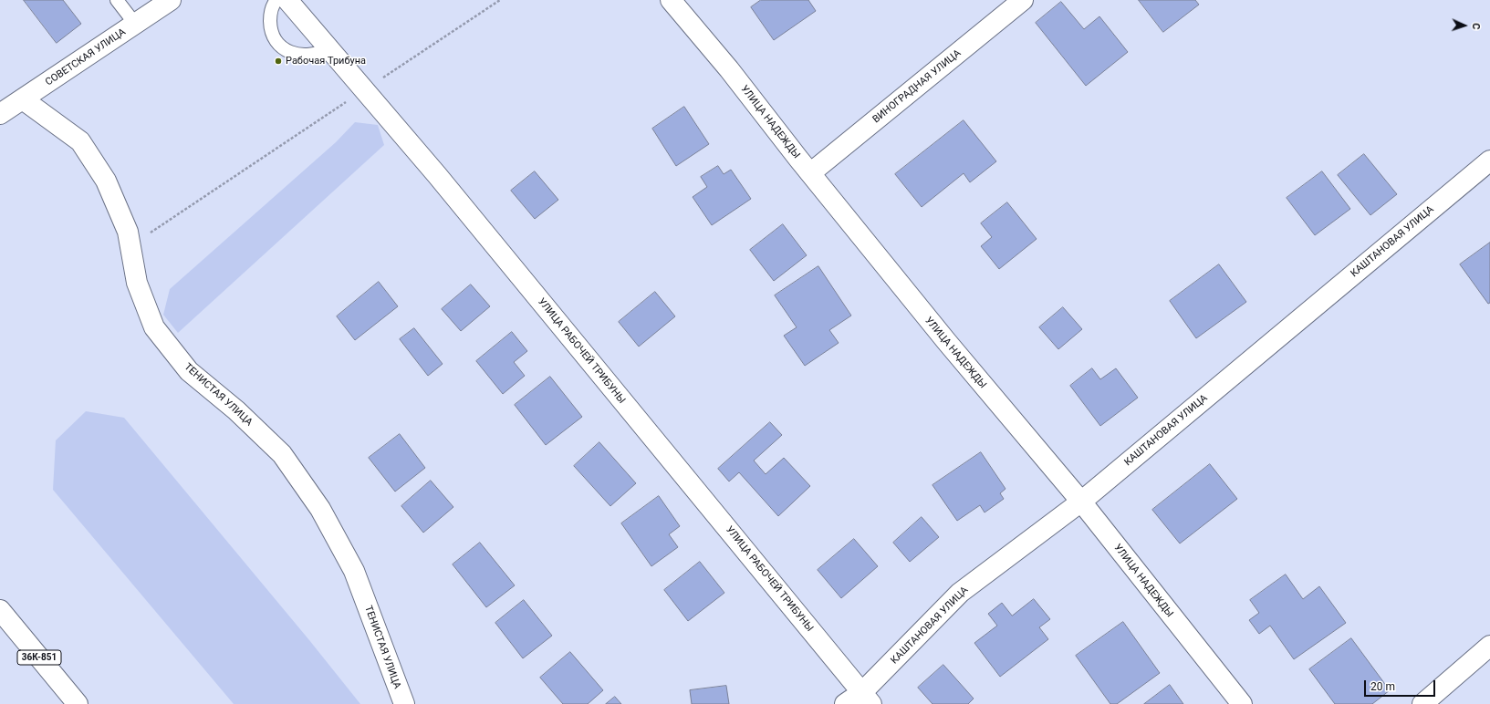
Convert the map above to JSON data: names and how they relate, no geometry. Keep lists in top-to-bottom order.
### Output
{
  "streets": {
    "street": [
      "СОВЕТСКАЯ УЛИЦА",
      "ВИНОГРАДНАЯ УЛИЦА",
      "УЛИЦА НАДЕЖДЫ",
      "КАШТАНОВАЯ УЛИЦА",
      "УЛИЦА РАБОЧЕЙ ТРИБУНЫ",
      "ТЕНИСТАЯ УЛИЦА",
      "36К-851"
    ]
  },
  "crossings": [
    ["СОВЕТСКАЯ УЛИЦА", "ТЕНИСТАЯ УЛИЦА"],
    ["ВИНОГРАДНАЯ УЛИЦА", "УЛИЦА НАДЕЖДЫ"],
    ["УЛИЦА НАДЕЖДЫ", "КАШТАНОВАЯ УЛИЦА"],
    ["КАШТАНОВАЯ УЛИЦА", "УЛИЦА РАБОЧЕЙ ТРИБУНЫ"]
  ],
  "places": ["Рабочая Трибуна"],
  "scale_bar": "20 m",
  "north": "right"
}
